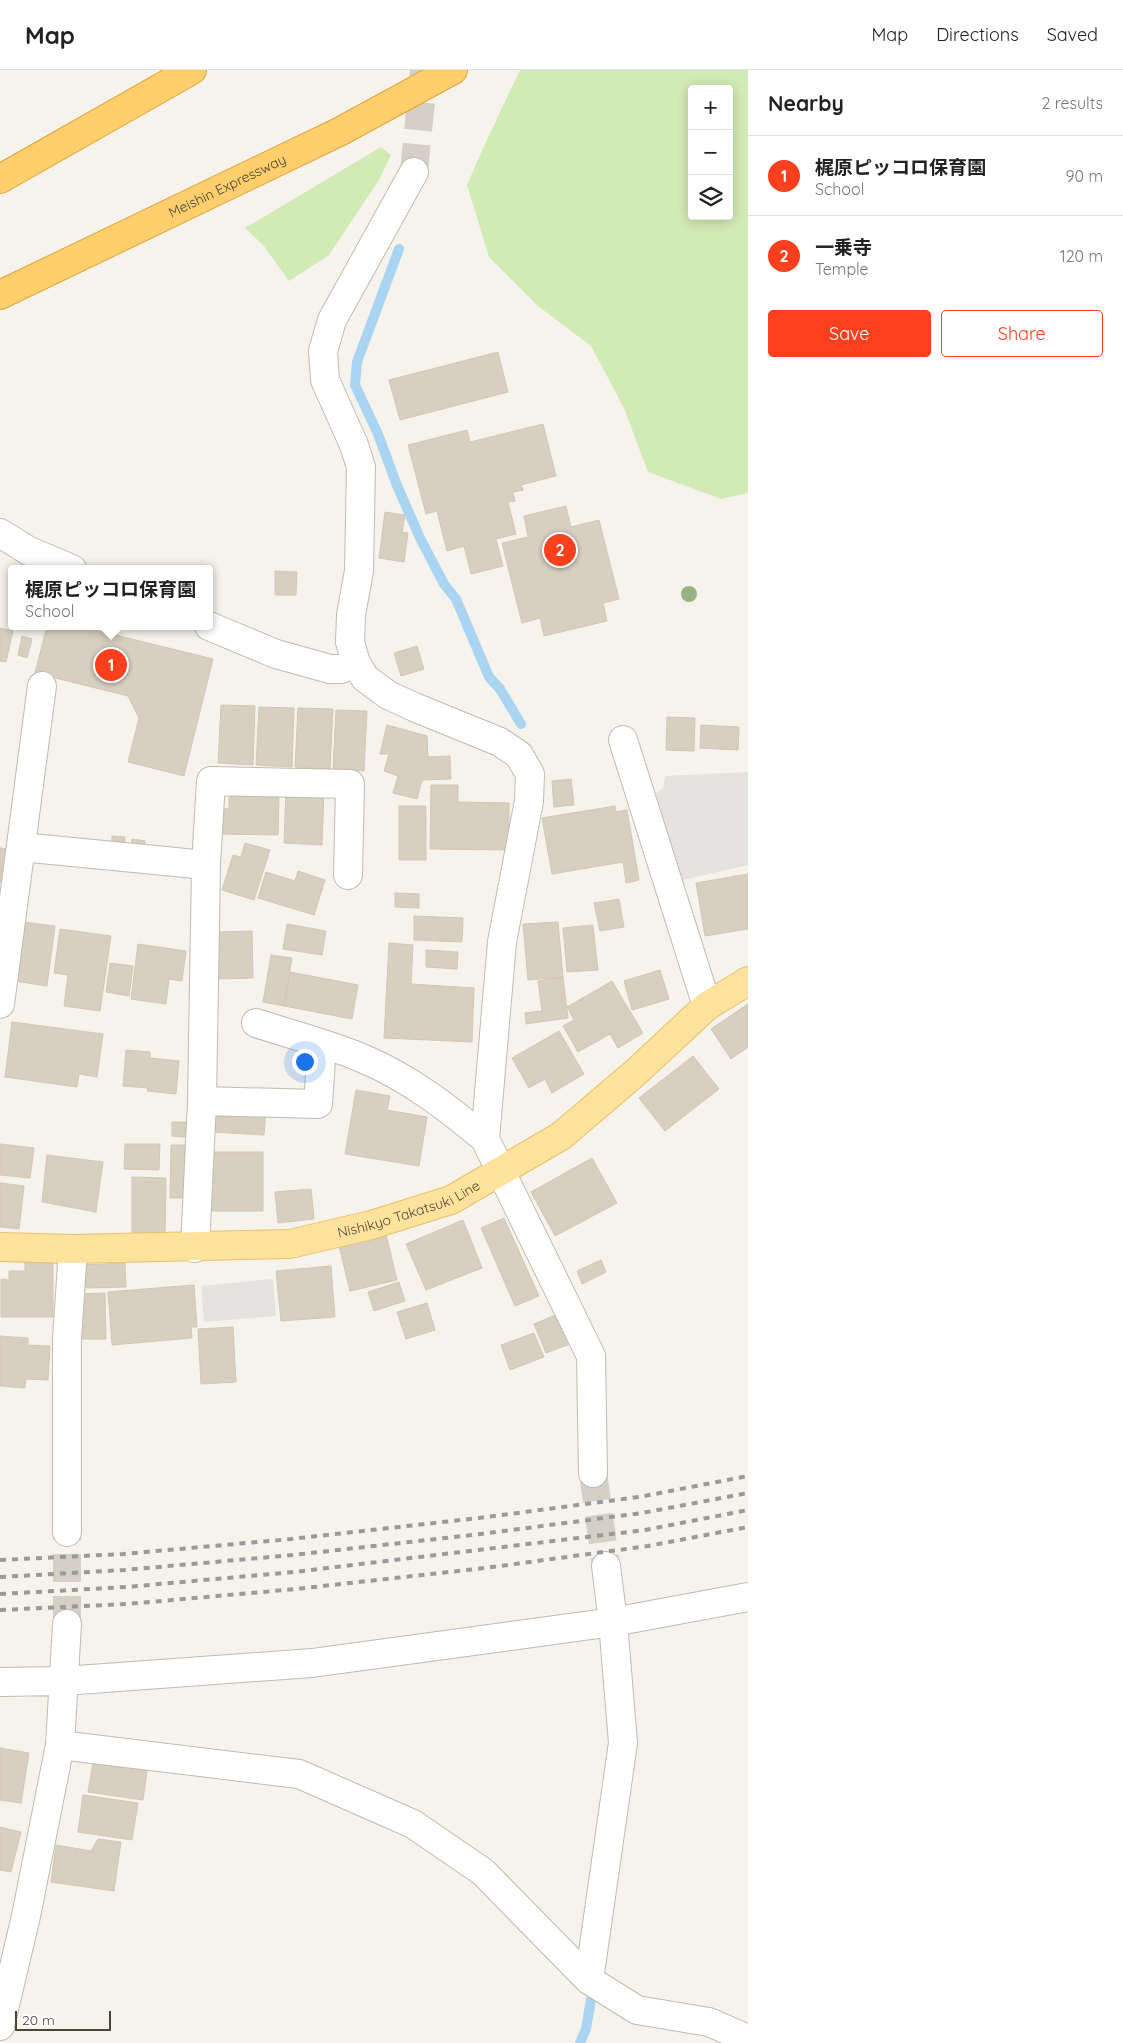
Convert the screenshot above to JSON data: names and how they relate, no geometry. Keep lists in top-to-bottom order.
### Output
{
  "streets": {
    "highway": ["Meishin Expressway"],
    "main road": ["Nishikyo Takatsuki Line"]
  },
  "scale_bar": "20 m",
  "page": {
    "header": "Map",
    "nav": ["Map", "Directions", "Saved"],
    "heading": ["Nearby", "2 results"],
    "map_buttons": ["+", "−"],
    "list": [
      {
        "mark": "1",
        "name": "梶原ピッコロ保育園",
        "note": "School",
        "value": "90 m"
      },
      {
        "mark": "2",
        "name": "一乗寺",
        "note": "Temple",
        "value": "120 m"
      }
    ],
    "buttons": ["Save", "Share"],
    "pins": ["2", "1"],
    "popup": ["梶原ピッコロ保育園", "School"],
    "scale": "20 m"
  }
}
